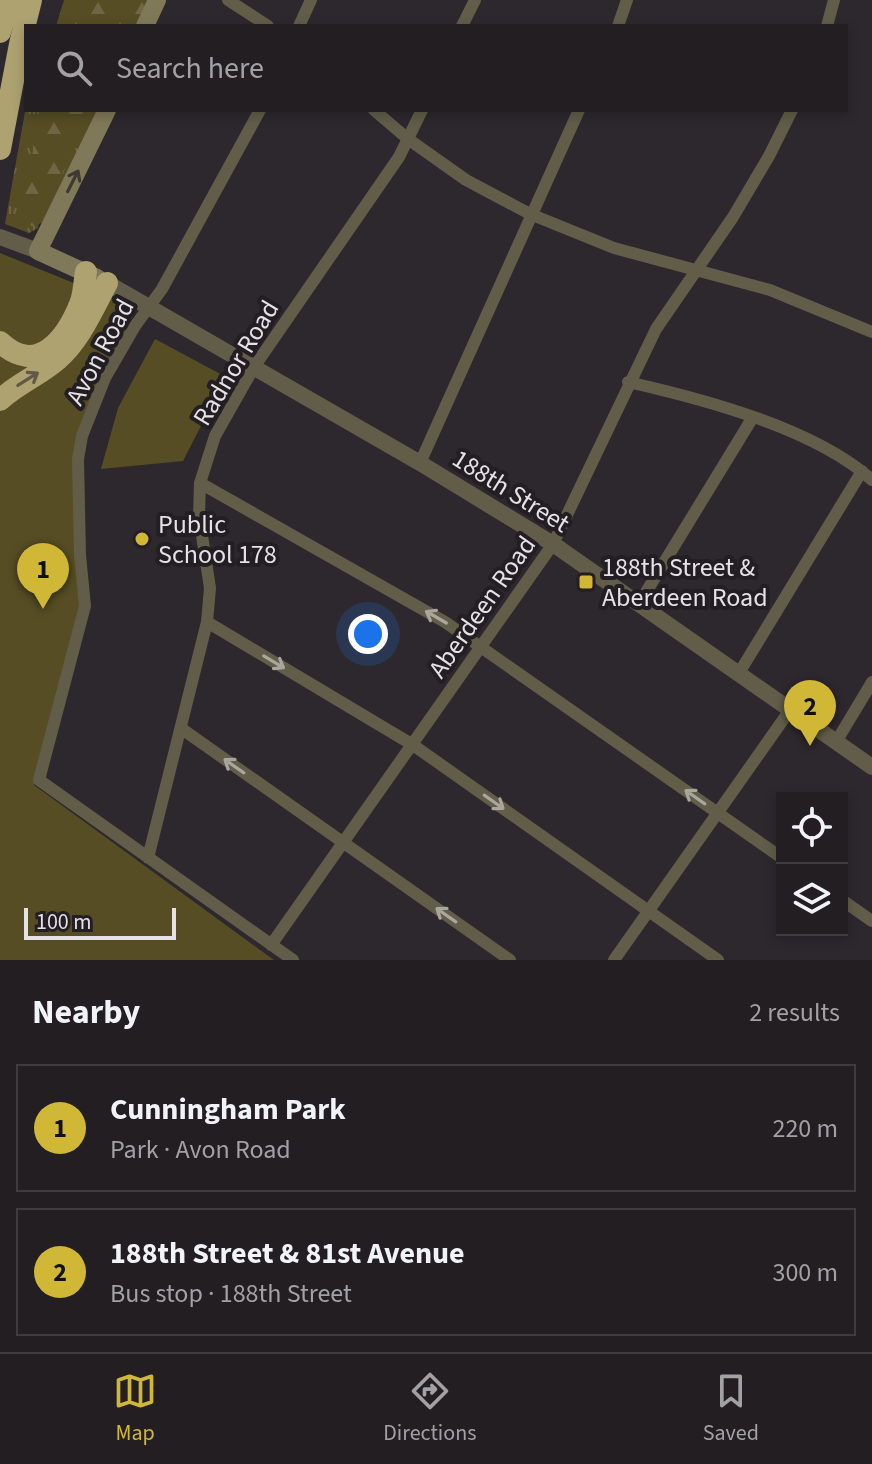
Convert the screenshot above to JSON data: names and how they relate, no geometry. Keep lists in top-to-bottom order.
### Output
{
  "streets": {
    "street": [
      "Avon Road",
      "Radnor Road",
      "188th Street",
      "Aberdeen Road"
    ]
  },
  "crossings": [
    ["Avon Road", "Radnor Road"],
    ["Avon Road", "188th Street"],
    ["Radnor Road", "188th Street"],
    ["188th Street", "Aberdeen Road"]
  ],
  "places": {
    "other": ["Public School 178"],
    "transit": ["188th Street & Aberdeen Road"]
  },
  "scale_bar": "100 m",
  "page": {
    "search": "Search here",
    "pins": ["1", "2"],
    "scale": "100 m",
    "heading": ["Nearby", "2 results"],
    "list": [
      {
        "mark": "1",
        "name": "Cunningham Park",
        "note": "Park · Avon Road",
        "value": "220 m"
      },
      {
        "mark": "2",
        "name": "188th Street & 81st Avenue",
        "note": "Bus stop · 188th Street",
        "value": "300 m"
      }
    ],
    "nav": ["Map", "Directions", "Saved"]
  }
}
